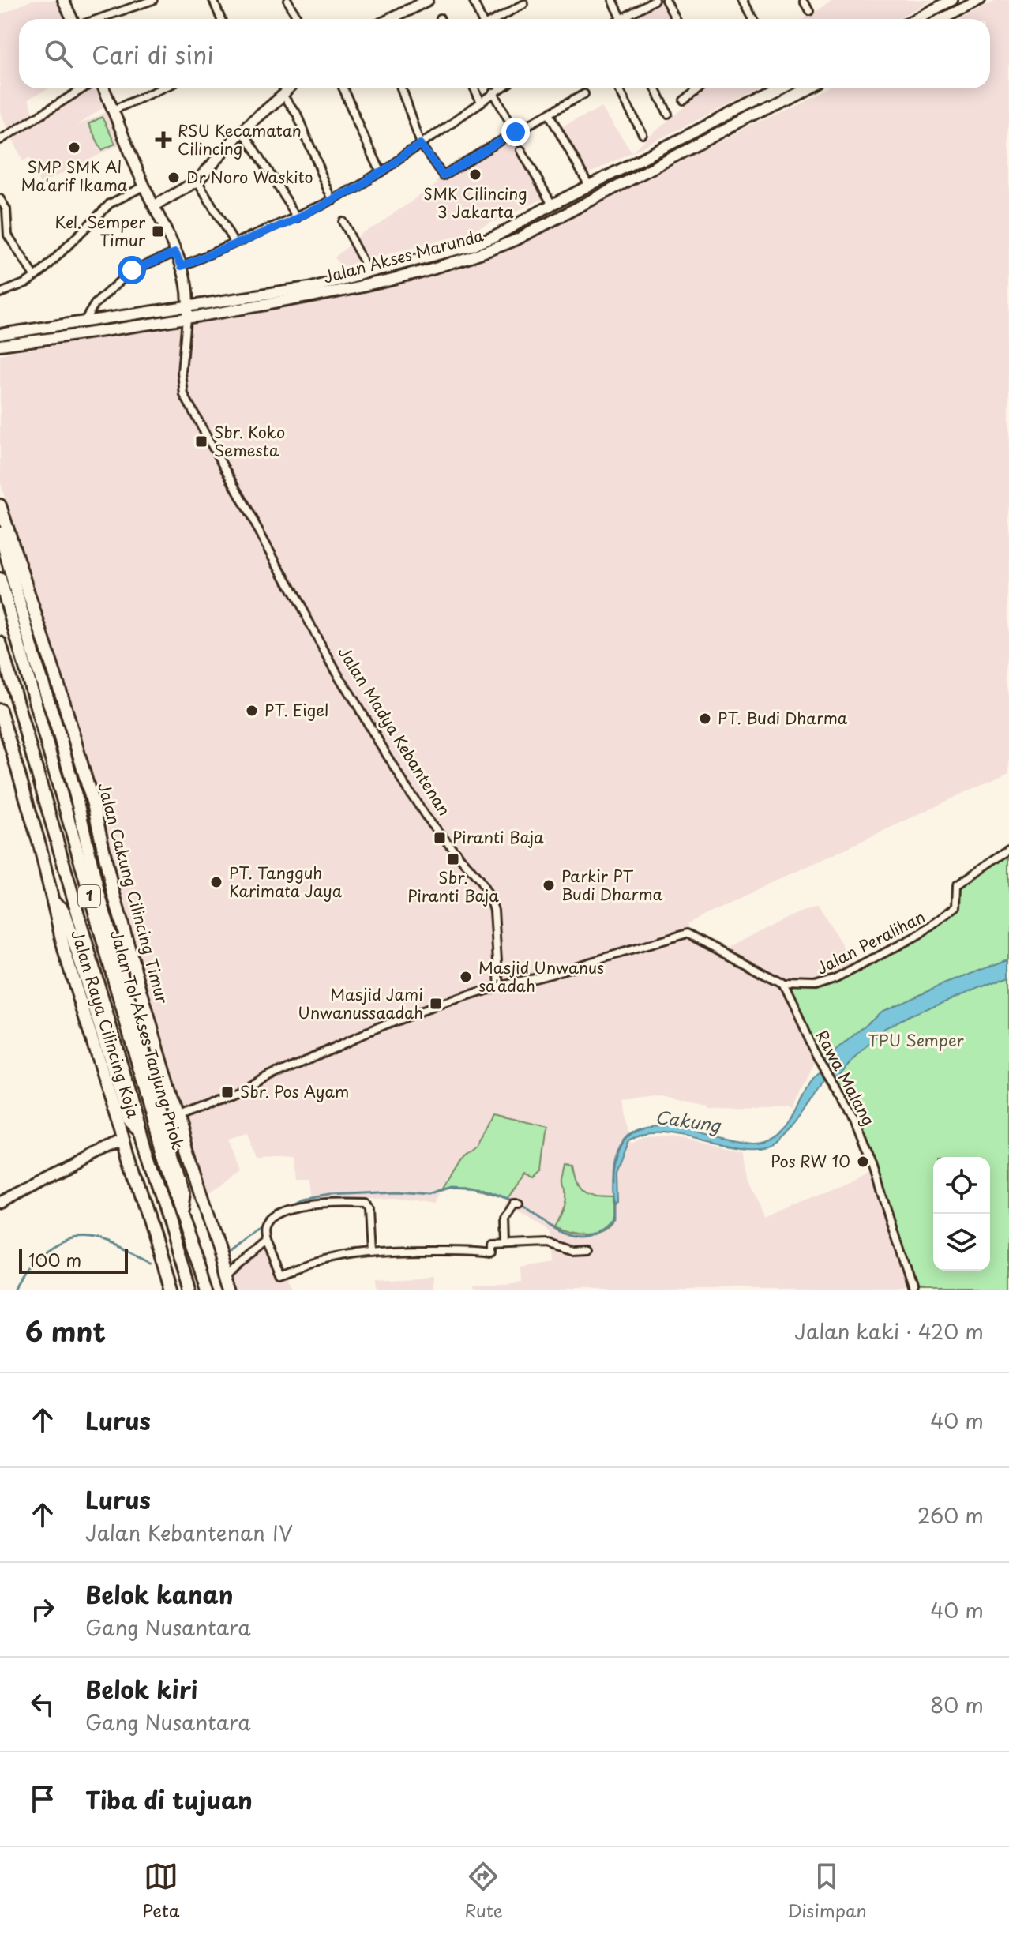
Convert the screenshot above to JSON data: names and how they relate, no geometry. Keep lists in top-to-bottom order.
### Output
{
  "streets": {
    "highway": [
      "Jalan Cakung Cilincing Timur",
      "1",
      "Jalan Raya Cilincing Koja",
      "Jalan Tol Akses Tanjung Priok"
    ],
    "main road": ["Jalan Akses Marunda", "Jalan Madya Kebantenan"],
    "street": ["Jalan Peralihan", "Rawa Malang"]
  },
  "crossings": [
    ["Jalan Akses Marunda", "Jalan Madya Kebantenan"],
    ["Jalan Peralihan", "Rawa Malang"]
  ],
  "water": ["Cakung"],
  "parks": ["TPU Semper"],
  "places": {
    "health": ["RSU Kecamatan Cilincing"],
    "other": [
      "SMP SMK Al Ma'arif Ikama",
      "SMK Cilincing 3 Jakarta",
      "Dr Noro Waskito",
      "PT. Eigel",
      "PT. Budi Dharma",
      "PT. Tangguh Karimata Jaya",
      "Parkir PT Budi Dharma",
      "Masjid Unwanus sa'adah",
      "Pos RW 10"
    ],
    "transit": [
      "Kel. Semper Timur",
      "Sbr. Koko Semesta",
      "Piranti Baja",
      "Sbr. Piranti Baja",
      "Masjid Jami Unwanussaadah",
      "Sbr. Pos Ayam"
    ]
  },
  "scale_bar": "100 m",
  "page": {
    "search": "Cari di sini",
    "scale": "100 m",
    "heading": ["6 mnt", "Jalan kaki · 420 m"],
    "list": [
      ["Lurus", "40 m"],
      ["Lurus", "Jalan Kebantenan IV", "260 m"],
      ["Belok kanan", "Gang Nusantara", "40 m"],
      ["Belok kiri", "Gang Nusantara", "80 m"],
      "Tiba di tujuan"
    ],
    "nav": ["Peta", "Rute", "Disimpan"]
  }
}
